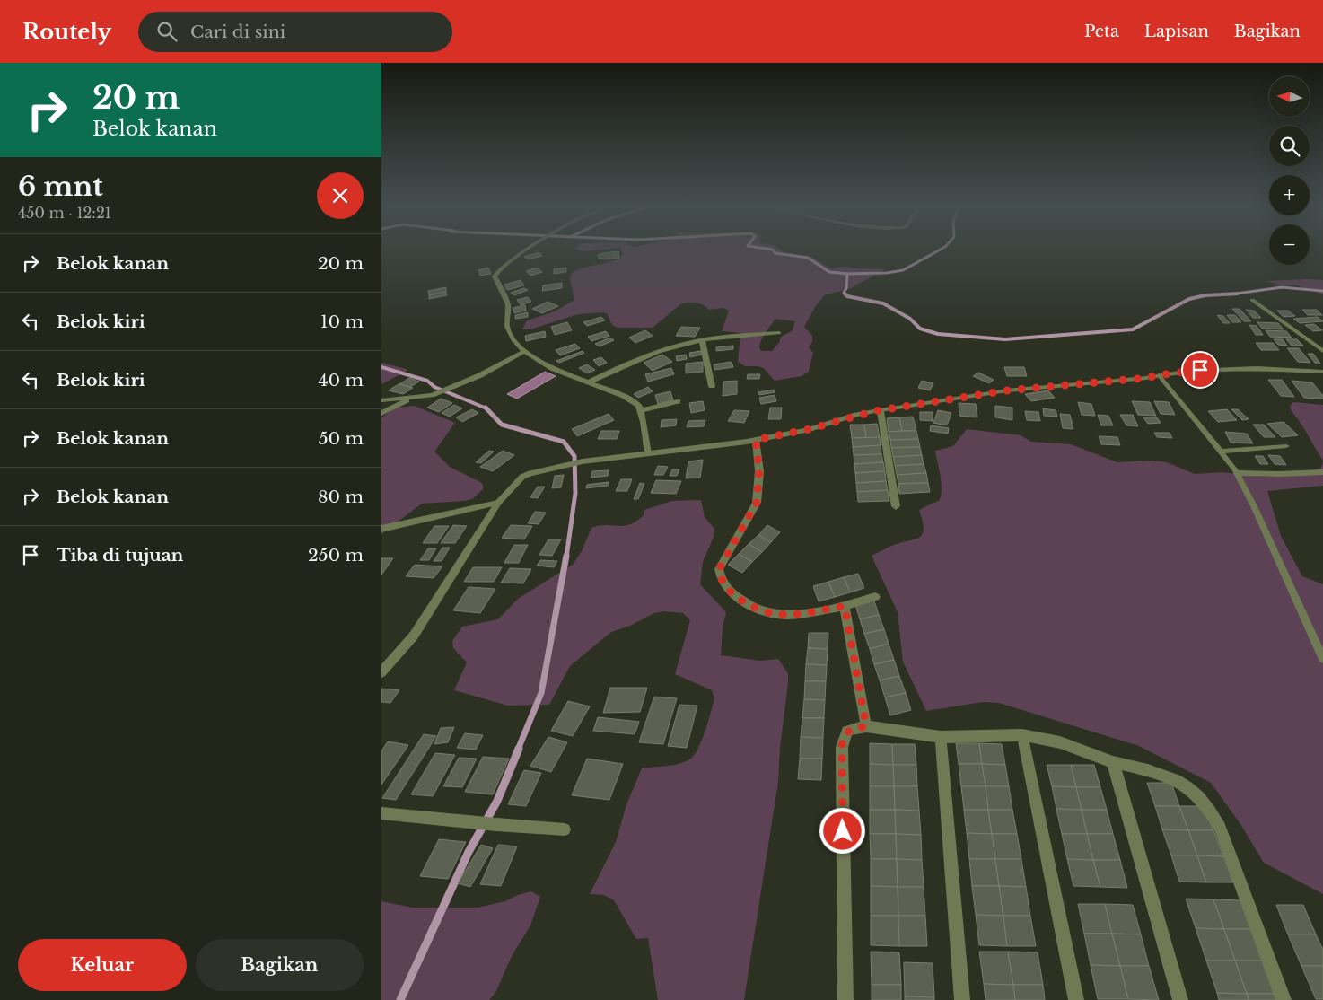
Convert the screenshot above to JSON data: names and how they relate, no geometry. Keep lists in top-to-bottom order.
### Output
{
  "north": "left",
  "page": {
    "header": "Routely",
    "search": "Cari di sini",
    "nav": ["Peta", "Lapisan", "Bagikan"],
    "turn": ["20 m", "Belok kanan"],
    "map_buttons": ["+", "−"],
    "heading": ["6 mnt", "450 m · 12:21"],
    "list": [
      {
        "name": "Belok kanan",
        "value": "20 m"
      },
      {
        "name": "Belok kiri",
        "value": "10 m"
      },
      {
        "name": "Belok kiri",
        "value": "40 m"
      },
      {
        "name": "Belok kanan",
        "value": "50 m"
      },
      {
        "name": "Belok kanan",
        "value": "80 m"
      },
      {
        "name": "Tiba di tujuan",
        "value": "250 m"
      }
    ],
    "buttons": ["Keluar", "Bagikan"]
  }
}
